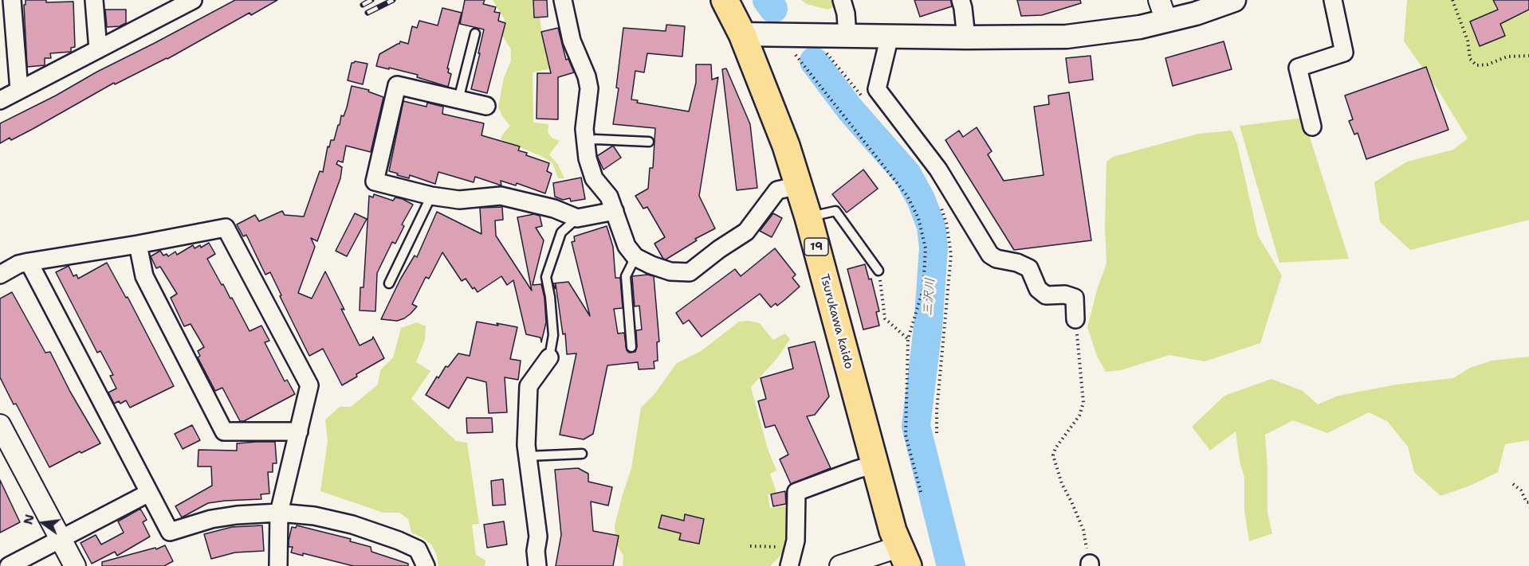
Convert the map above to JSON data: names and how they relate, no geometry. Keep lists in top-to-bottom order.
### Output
{
  "streets": {
    "main road": ["19", "Tsurukawa kaido"]
  },
  "water": ["三沢川"],
  "north": "left"
}
